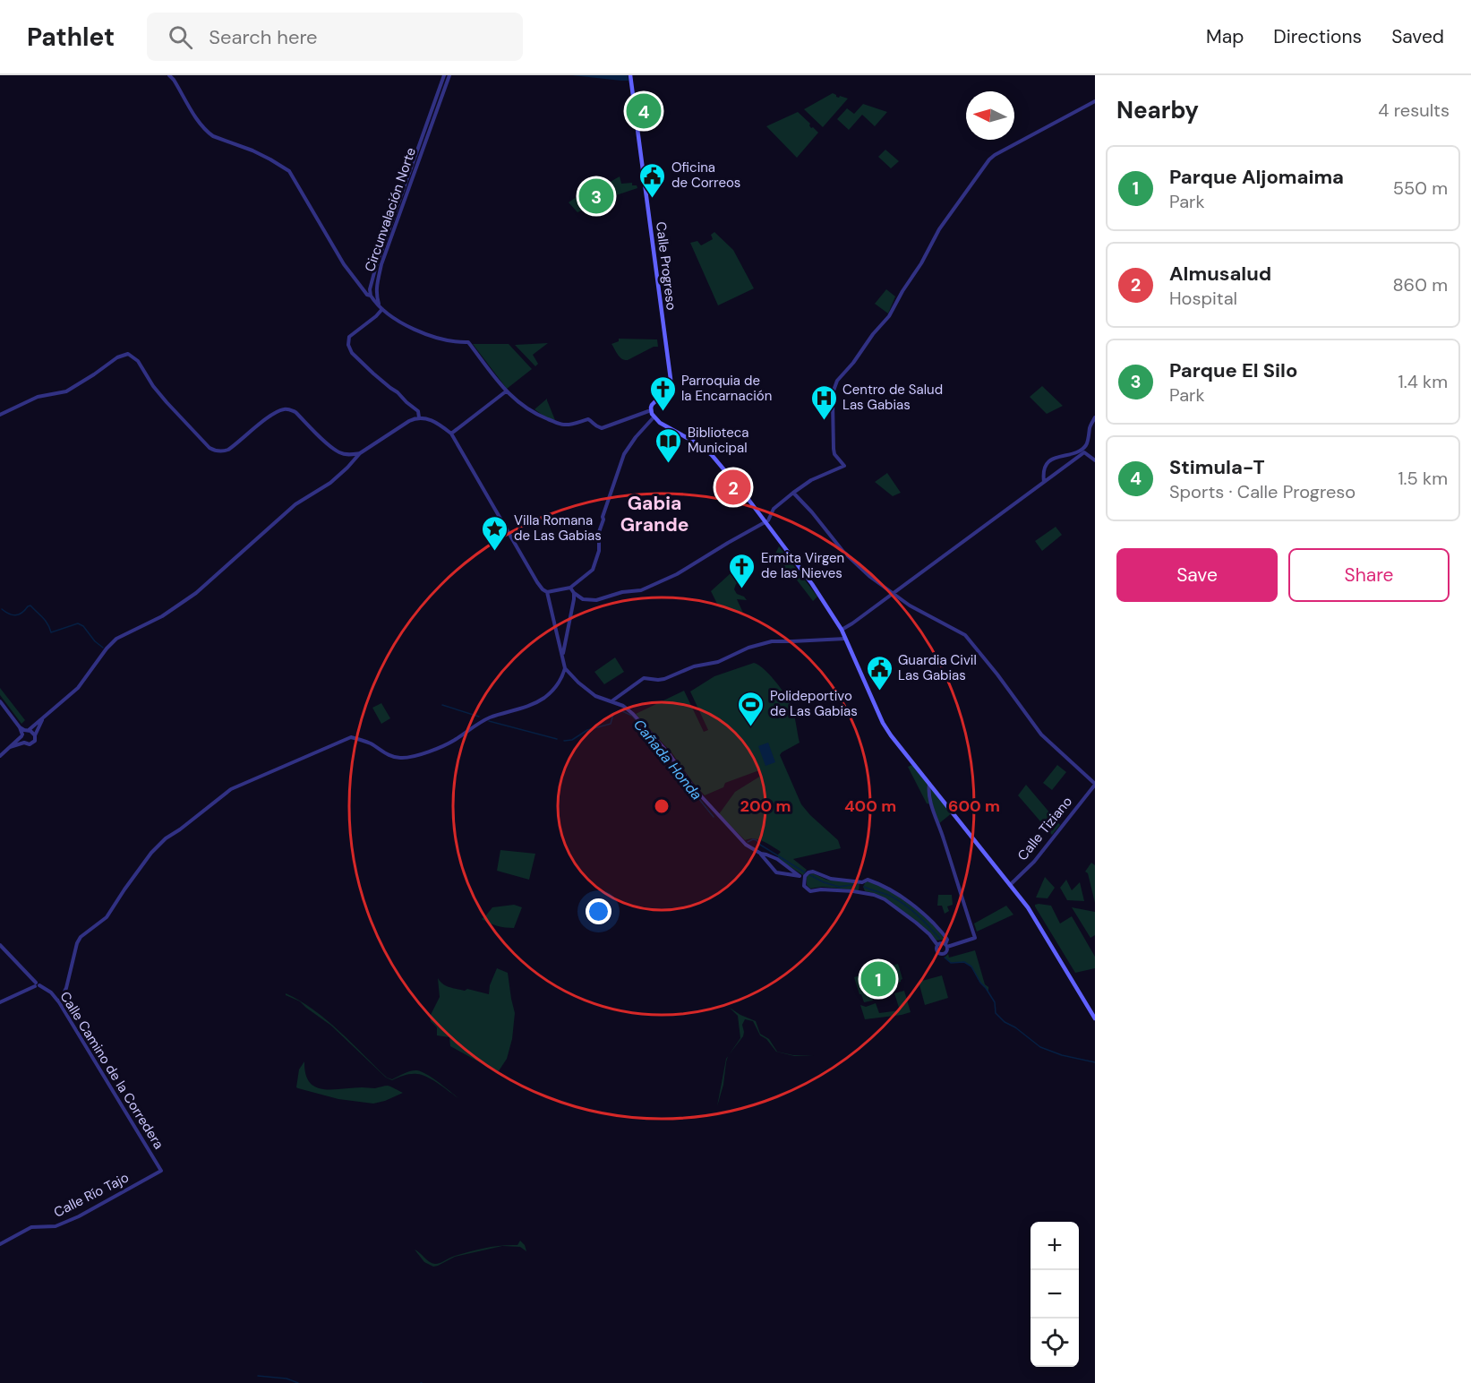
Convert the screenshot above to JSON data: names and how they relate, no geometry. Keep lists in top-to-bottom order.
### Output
{
  "streets": {
    "main road": ["Calle Progreso"],
    "street": [
      "Circunvalación Norte",
      "Calle Tiziano",
      "Calle Camino de la Corredera",
      "Calle Río Tajo"
    ]
  },
  "crossings": [
    ["Calle Camino de la Corredera", "Calle Río Tajo"]
  ],
  "districts": ["Gabia Grande"],
  "water": ["Cañada Honda"],
  "places": {
    "public building": ["Oficina de Correos", "Guardia Civil Las Gabias"],
    "church": ["Parroquia de la Encarnación", "Ermita Virgen de las Nieves"],
    "hospital": ["Centro de Salud Las Gabias"],
    "library": ["Biblioteca Municipal"],
    "place": ["Villa Romana de Las Gabias"],
    "sports": ["Polideportivo de Las Gabias"]
  },
  "north": "left",
  "page": {
    "header": "Pathlet",
    "search": "Search here",
    "nav": ["Map", "Directions", "Saved"],
    "heading": ["Nearby", "4 results"],
    "pins": [
      "4",
      "3",
      "2",
      "1"
    ],
    "list": [
      {
        "mark": "1",
        "name": "Parque Aljomaima",
        "note": "Park",
        "value": "550 m"
      },
      {
        "mark": "2",
        "name": "Almusalud",
        "note": "Hospital",
        "value": "860 m"
      },
      {
        "mark": "3",
        "name": "Parque El Silo",
        "note": "Park",
        "value": "1.4 km"
      },
      {
        "mark": "4",
        "name": "Stimula-T",
        "note": "Sports · Calle Progreso",
        "value": "1.5 km"
      }
    ],
    "buttons": ["Save", "Share"],
    "map_buttons": ["+", "−"]
  },
  "rings": ["200 m", "400 m", "600 m"]
}
